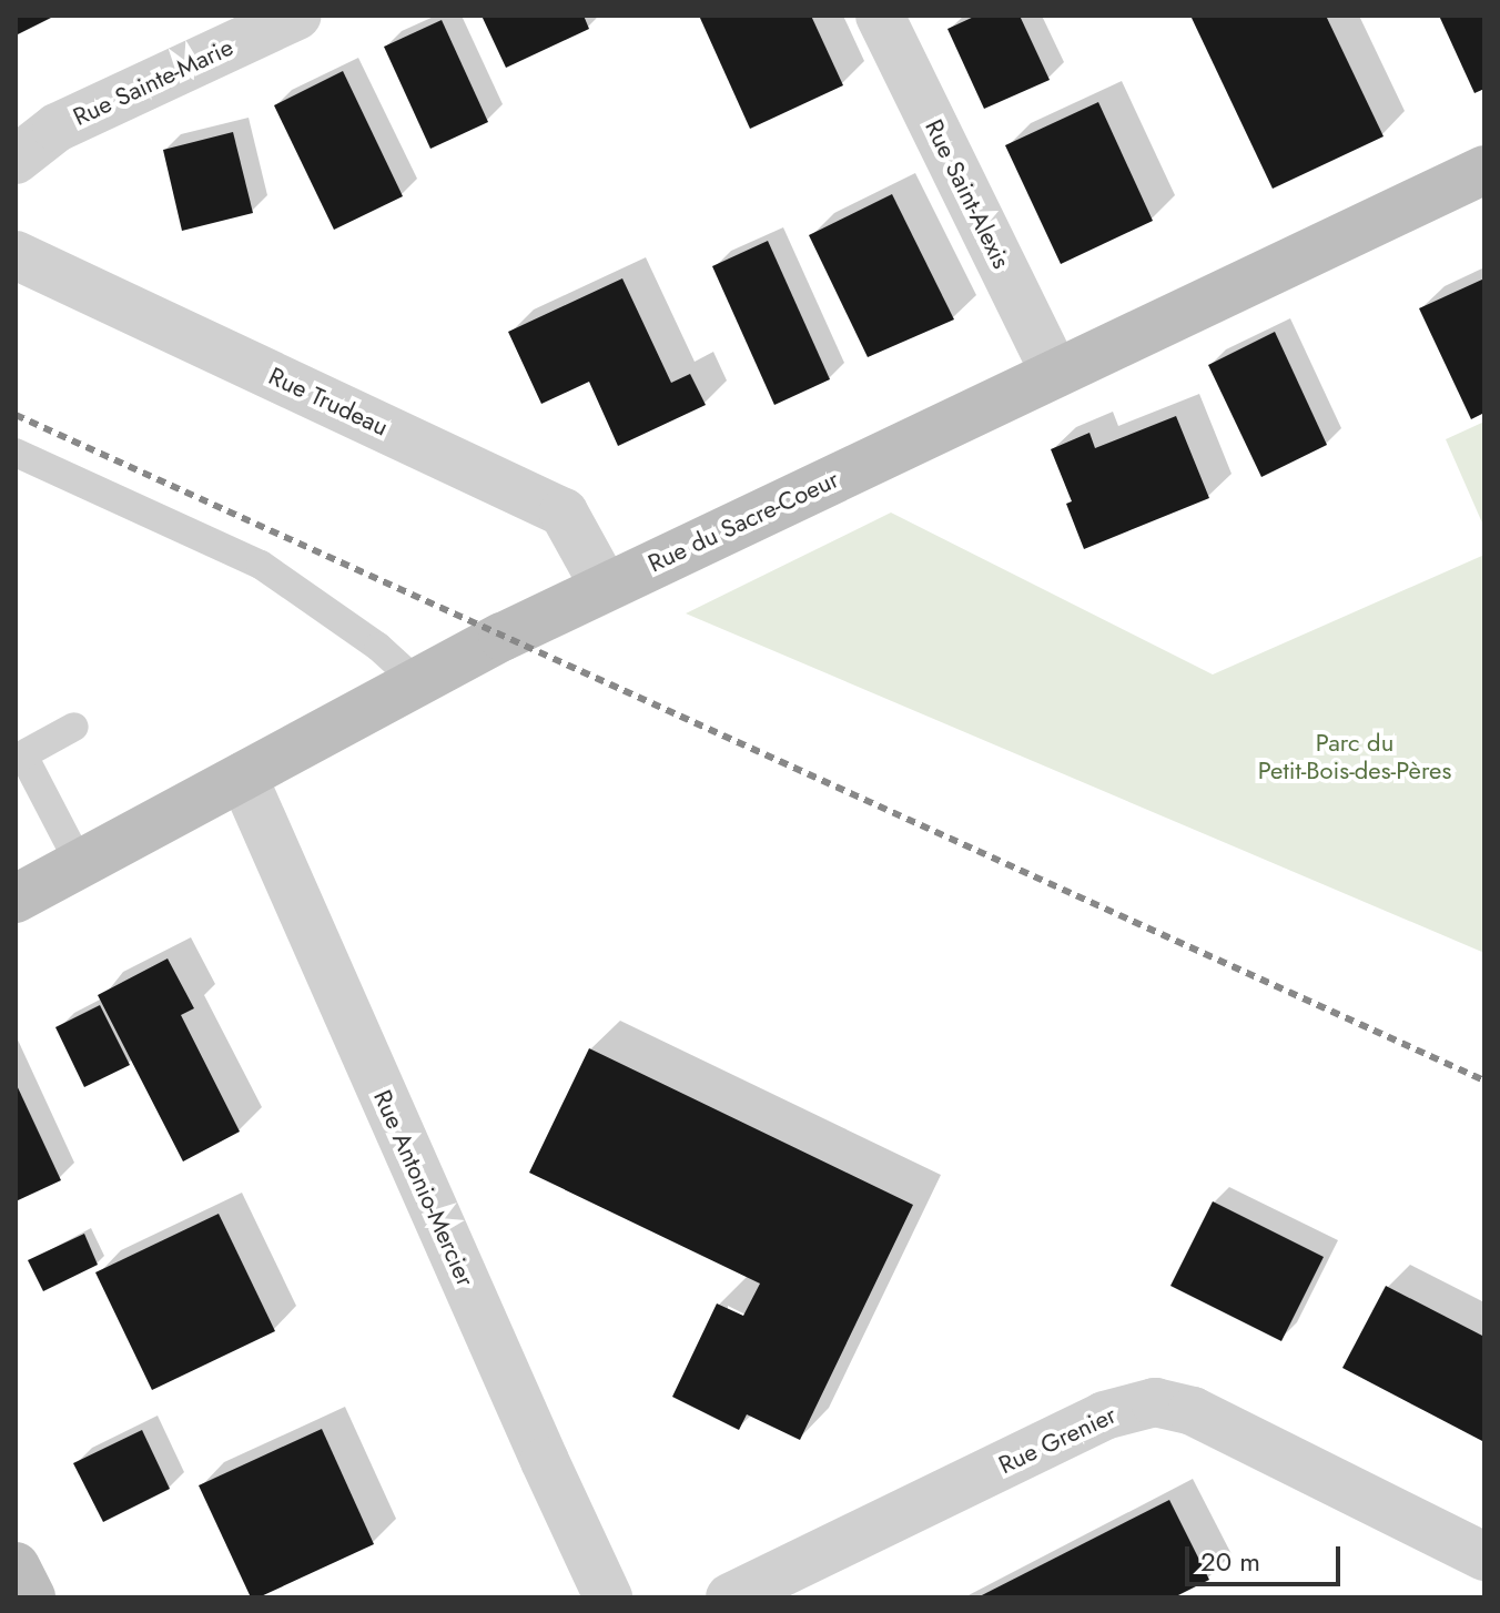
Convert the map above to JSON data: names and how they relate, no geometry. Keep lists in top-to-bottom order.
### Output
{
  "streets": {
    "street": [
      "Rue Sainte-Marie",
      "Rue Saint-Alexis",
      "Rue Trudeau",
      "Rue du Sacre-Coeur",
      "Rue Antonio-Mercier",
      "Rue Grenier"
    ]
  },
  "crossings": [
    ["Rue Saint-Alexis", "Rue du Sacre-Coeur"],
    ["Rue Trudeau", "Rue du Sacre-Coeur"],
    ["Rue du Sacre-Coeur", "Rue Antonio-Mercier"]
  ],
  "parks": ["Parc du Petit-Bois-des-Pères"],
  "scale_bar": "20 m"
}
